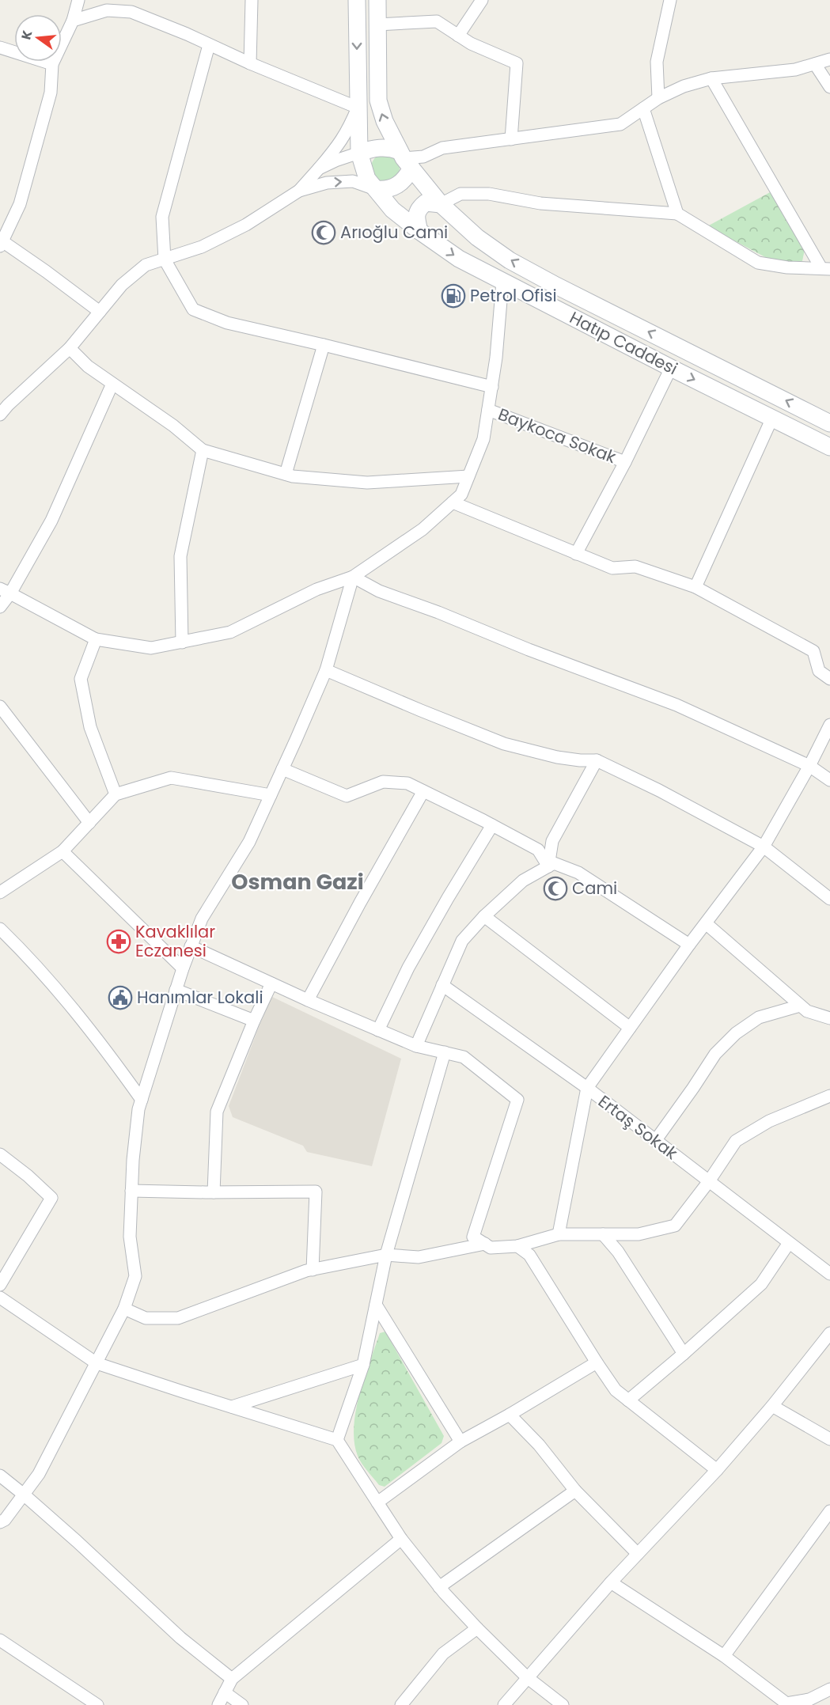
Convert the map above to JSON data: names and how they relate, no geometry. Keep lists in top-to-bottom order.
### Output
{
  "streets": {
    "main road": ["Hatıp Caddesi"],
    "street": ["Baykoca Sokak", "Ertaş Sokak"]
  },
  "districts": ["Osman Gazi"],
  "places": {
    "mosque": ["Arıoğlu Cami", "Cami"],
    "fuel station": ["Petrol Ofisi"],
    "pharmacy": ["Kavaklılar Eczanesi"],
    "public building": ["Hanımlar Lokali"]
  },
  "north": "left"
}
